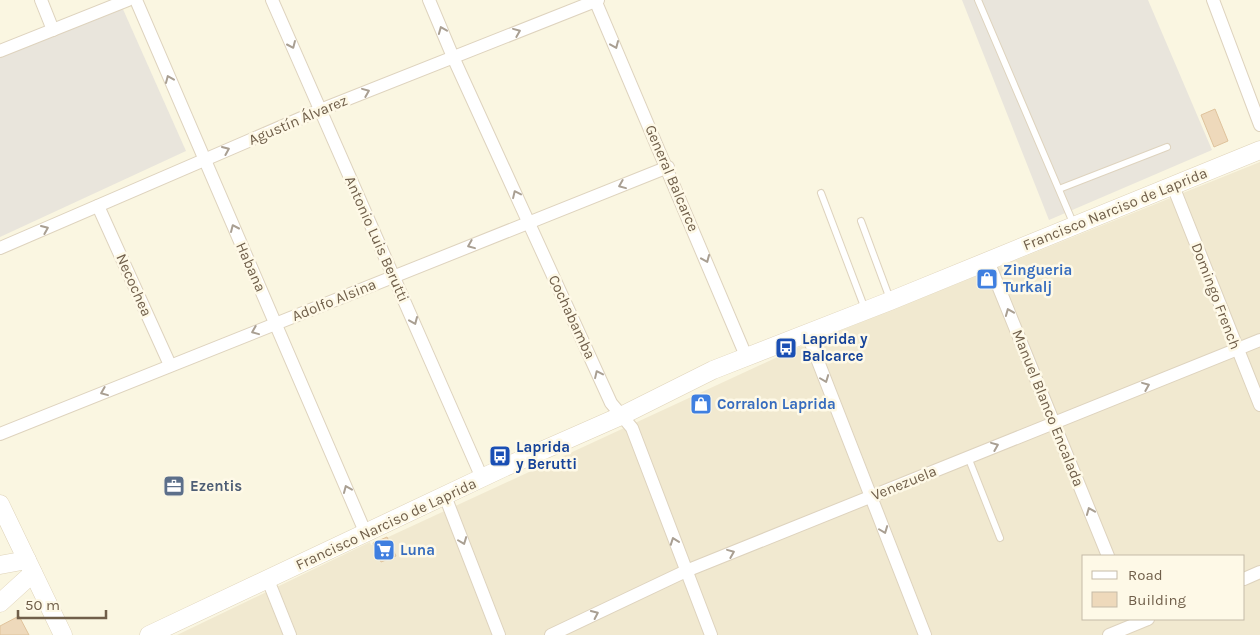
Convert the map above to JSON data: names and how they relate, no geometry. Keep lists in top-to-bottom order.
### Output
{
  "streets": {
    "main road": ["Francisco Narciso de Laprida"],
    "street": [
      "Agustín Álvarez",
      "General Balcarce",
      "Antonio Luis Berutti",
      "Habana",
      "Necochea",
      "Domingo French",
      "Adolfo Alsina",
      "Cochabamba",
      "Manuel Blanco Encalada",
      "Venezuela"
    ]
  },
  "crossings": [
    ["Agustín Álvarez", "General Balcarce"],
    ["Agustín Álvarez", "Antonio Luis Berutti"],
    ["Agustín Álvarez", "Habana"],
    ["Agustín Álvarez", "Necochea"],
    ["Agustín Álvarez", "Cochabamba"],
    ["General Balcarce", "Francisco Narciso de Laprida"],
    ["General Balcarce", "Adolfo Alsina"],
    ["Francisco Narciso de Laprida", "Antonio Luis Berutti"],
    ["Francisco Narciso de Laprida", "Habana"],
    ["Francisco Narciso de Laprida", "Domingo French"],
    ["Francisco Narciso de Laprida", "Cochabamba"],
    ["Francisco Narciso de Laprida", "Manuel Blanco Encalada"],
    ["Antonio Luis Berutti", "Adolfo Alsina"],
    ["Habana", "Adolfo Alsina"],
    ["Necochea", "Adolfo Alsina"],
    ["Domingo French", "Venezuela"],
    ["Adolfo Alsina", "Cochabamba"],
    ["Cochabamba", "Venezuela"],
    ["Manuel Blanco Encalada", "Venezuela"]
  ],
  "one_way": [
    "Agustín Álvarez",
    "General Balcarce",
    "Antonio Luis Berutti",
    "Habana",
    "Adolfo Alsina",
    "Cochabamba",
    "Manuel Blanco Encalada",
    "Venezuela"
  ],
  "places": {
    "shop": ["Zingueria Turkalj", "Corralon Laprida"],
    "bus stop": ["Laprida y Balcarce", "Laprida y Berutti"],
    "office": ["Ezentis"],
    "supermarket": ["Luna"]
  },
  "legend": ["Road", "Building"],
  "scale_bar": "50 m"
}
